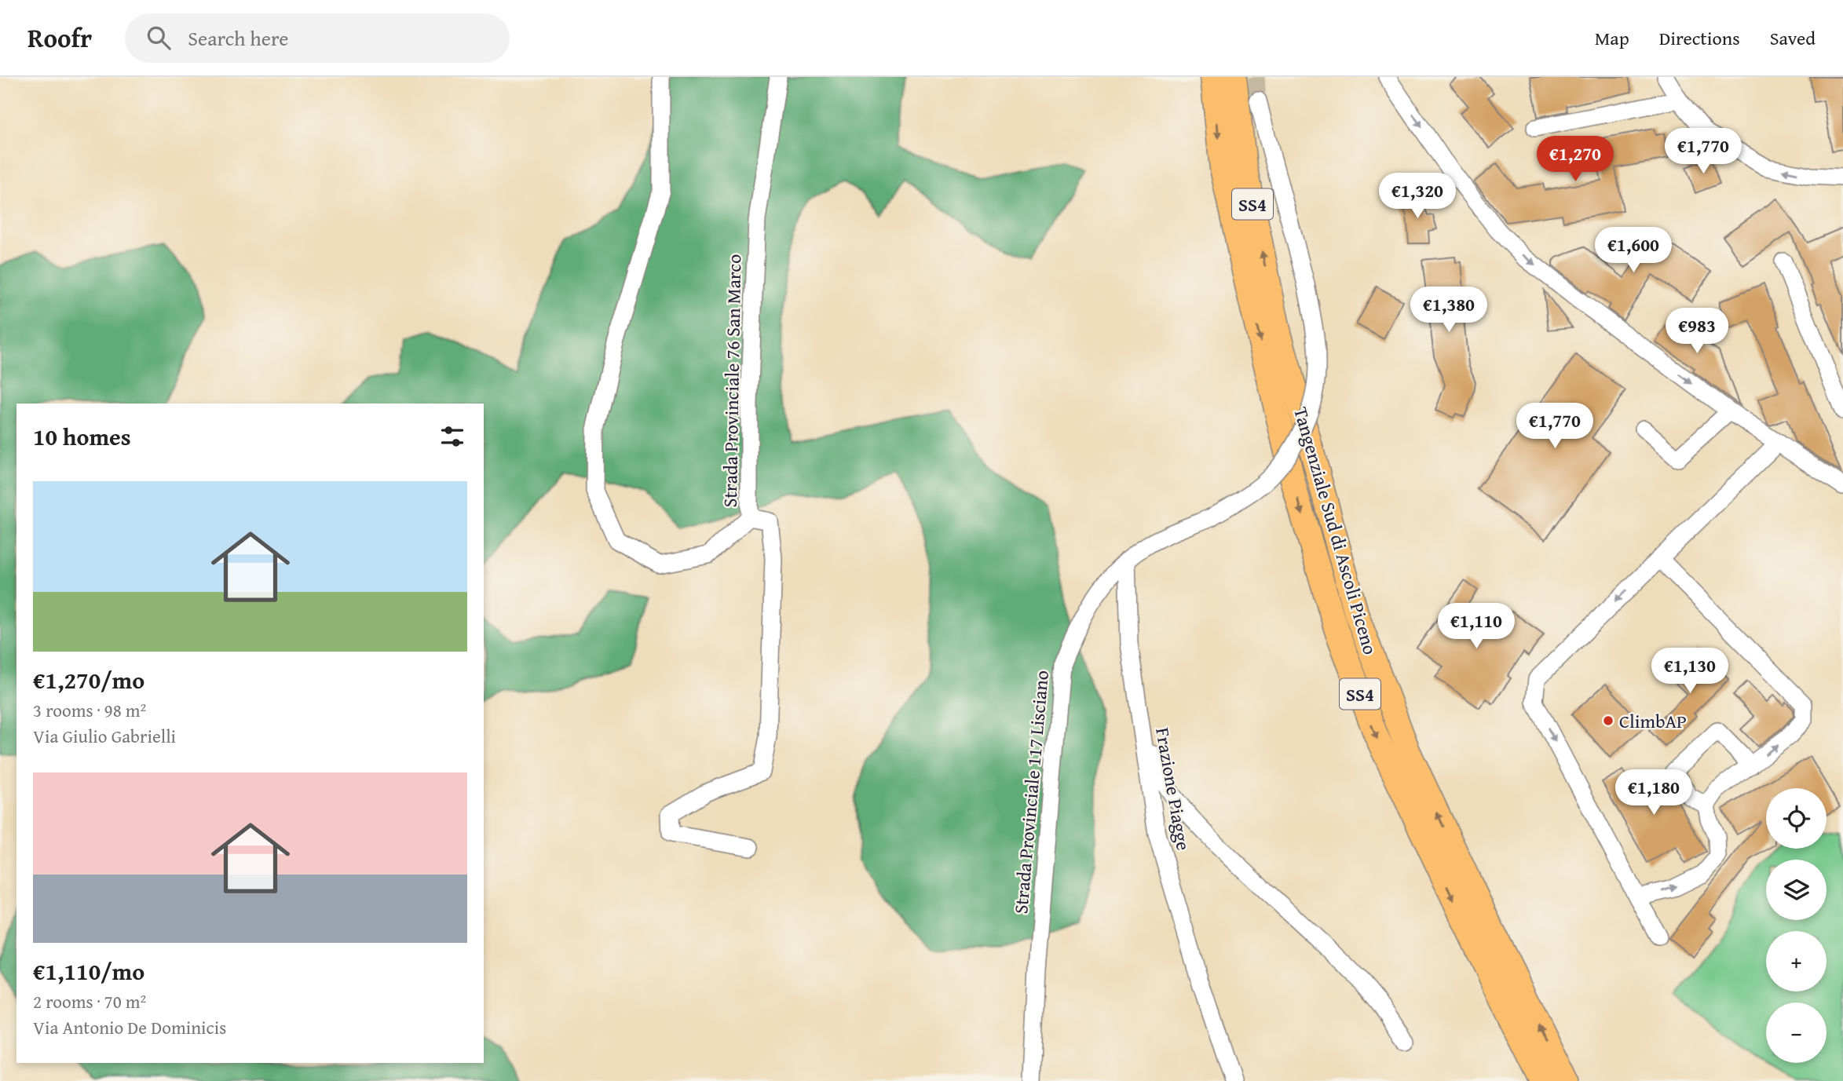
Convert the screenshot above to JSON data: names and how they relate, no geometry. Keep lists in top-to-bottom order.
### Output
{
  "streets": {
    "highway": ["SS4", "Tangenziale Sud di Ascoli Piceno"],
    "street": ["Strada Provinciale 76 San Marco", "Frazione Piagge", "Strada Provinciale 117 Lisciano"]
  },
  "crossings": [
    ["Frazione Piagge", "Strada Provinciale 117 Lisciano"]
  ],
  "places": ["ClimbAP"],
  "page": {
    "header": "Roofr",
    "search": "Search here",
    "nav": ["Map", "Directions", "Saved"],
    "price": [
      "€1,770",
      "€1,270",
      "€1,320",
      "€1,600",
      "€1,380",
      "€983",
      "€1,770",
      "€1,110",
      "€1,130",
      "€1,180"
    ],
    "heading": "10 homes",
    "list": [
      {
        "name": "€1,270/mo",
        "note": "3 rooms · 98 m² · Via Giulio Gabrielli"
      },
      {
        "name": "€1,110/mo",
        "note": "2 rooms · 70 m² · Via Antonio De Dominicis"
      }
    ],
    "map_buttons": ["+", "−"]
  }
}
